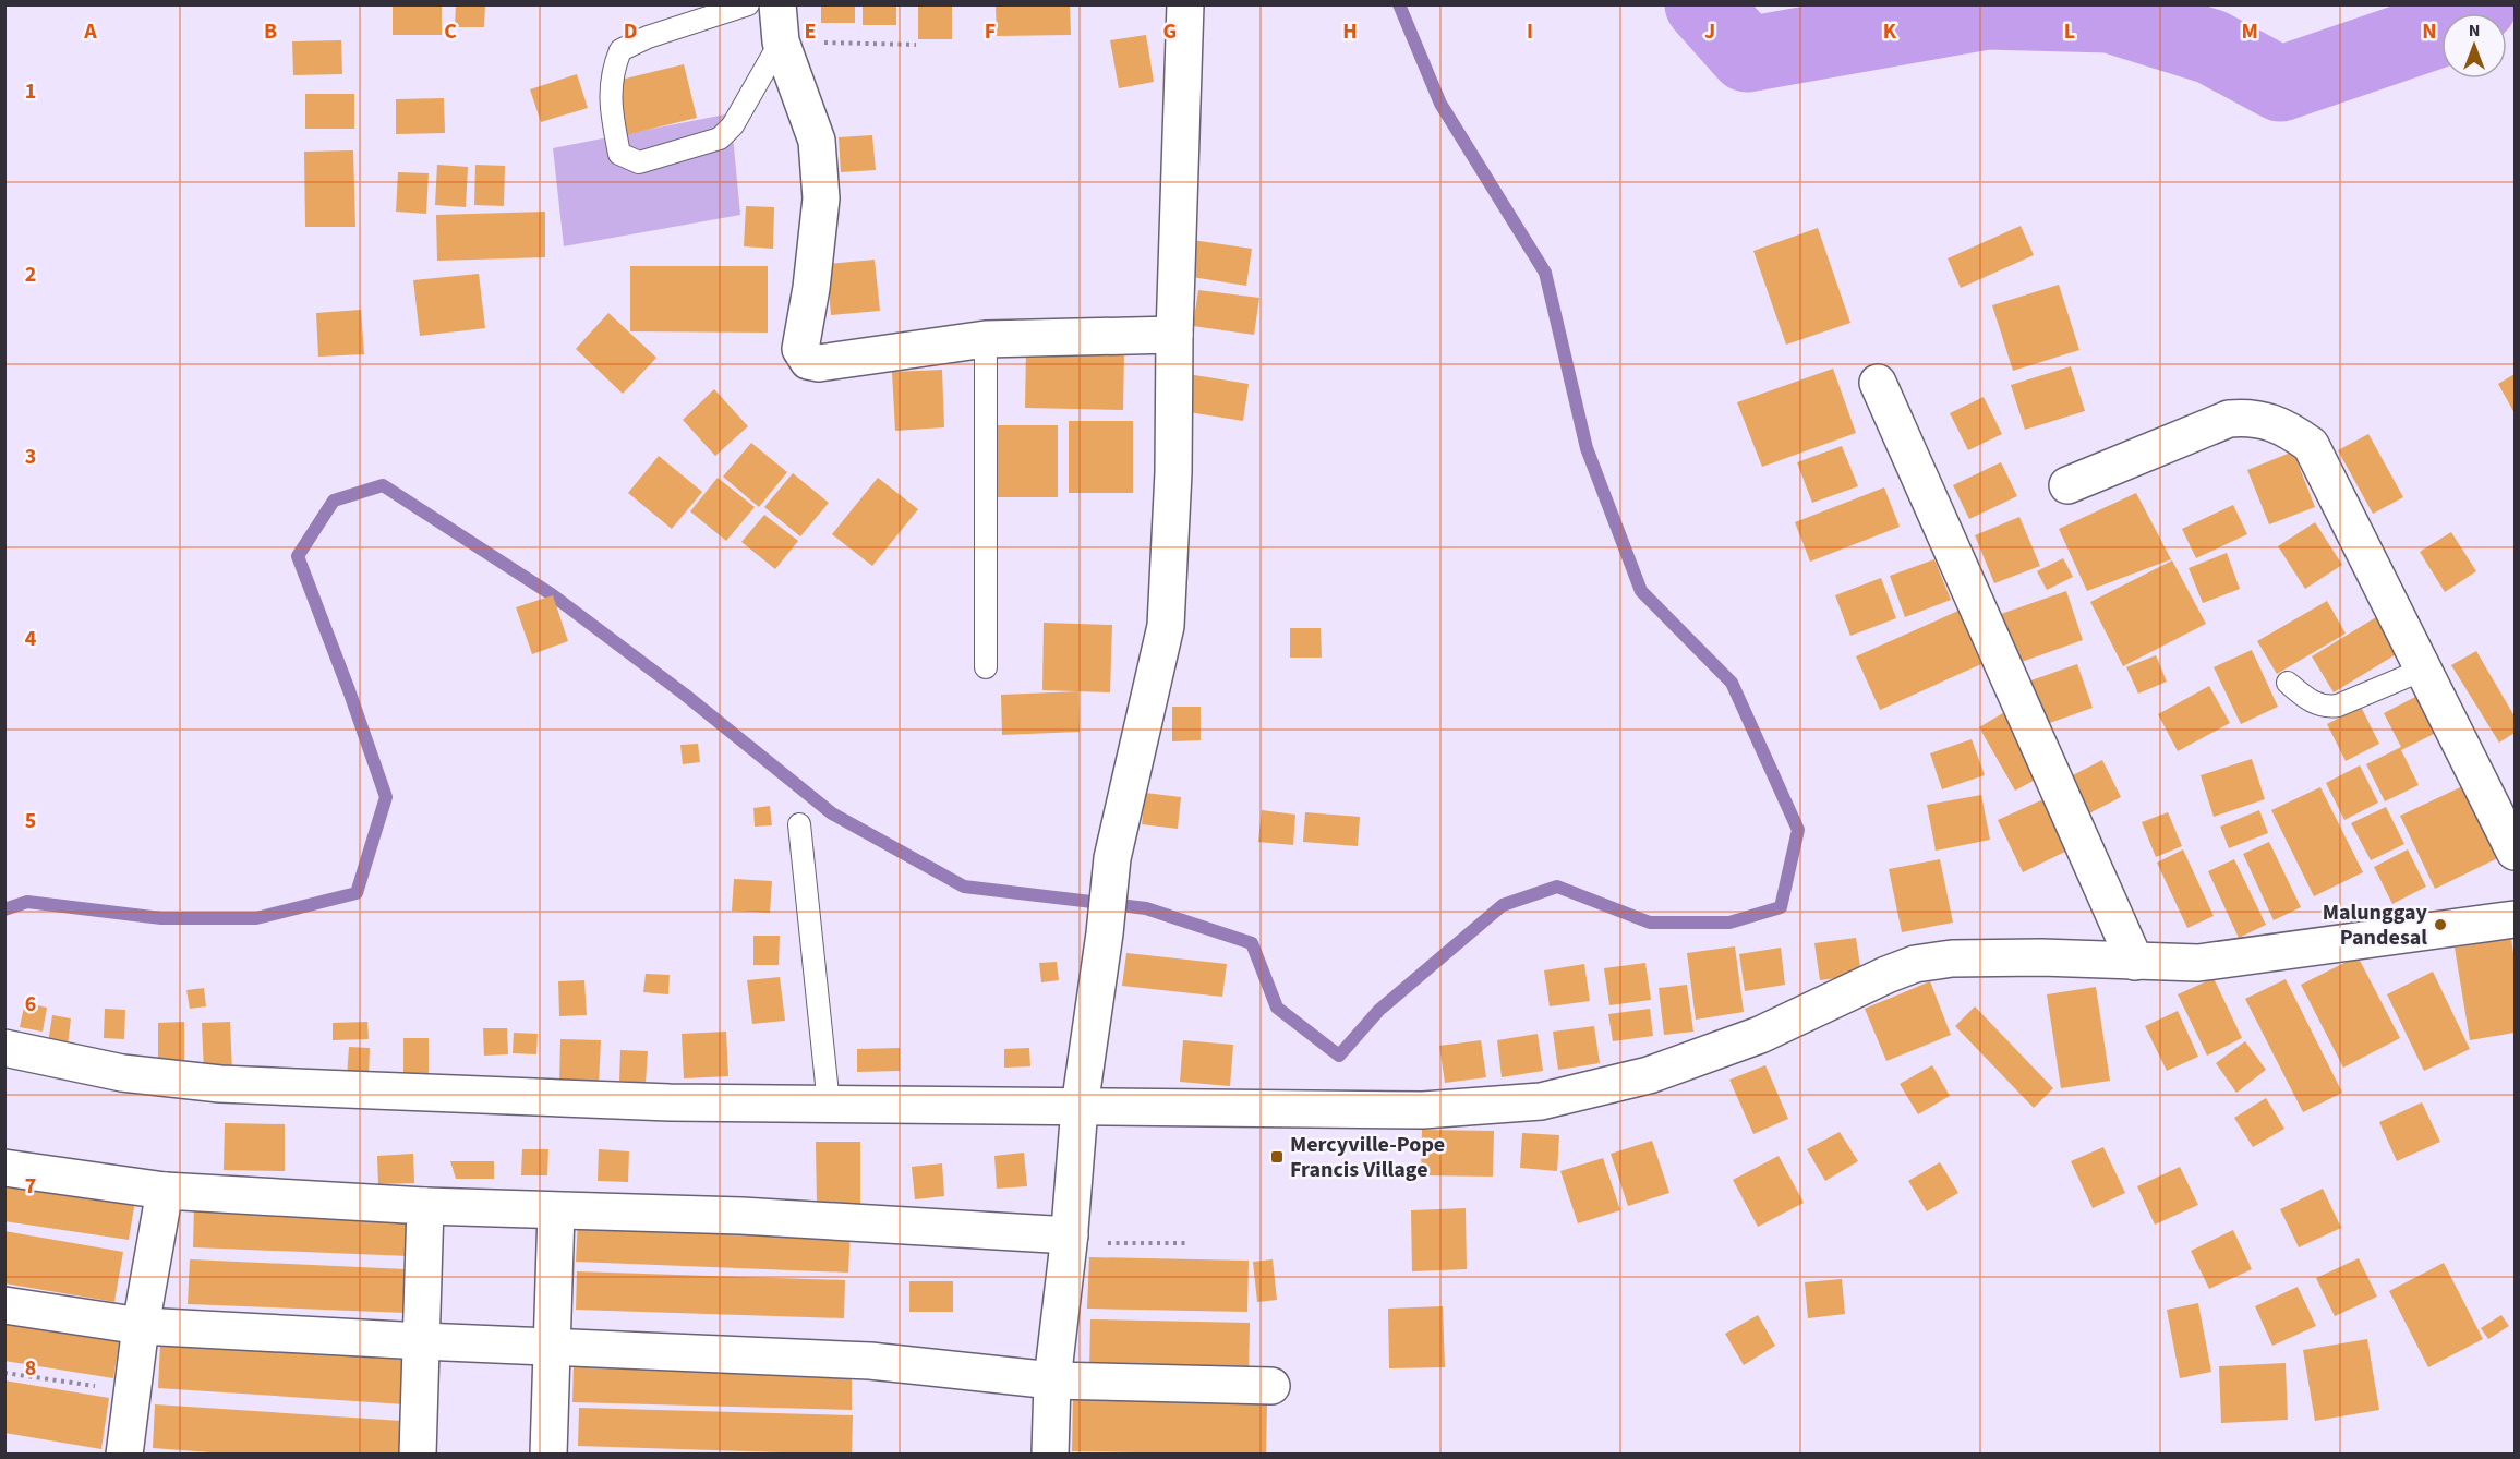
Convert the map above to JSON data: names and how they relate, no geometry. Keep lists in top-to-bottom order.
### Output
{
  "places": {
    "other": ["Malunggay Pandesal"],
    "transit": ["Mercyville-Pope Francis Village"]
  },
  "north": "top",
  "grid": {
    "columns": [
      "A",
      "B",
      "C",
      "D",
      "E",
      "F",
      "G",
      "H",
      "I",
      "J",
      "K",
      "L",
      "M",
      "N"
    ],
    "rows": [
      "1",
      "2",
      "3",
      "4",
      "5",
      "6",
      "7",
      "8"
    ]
  }
}
